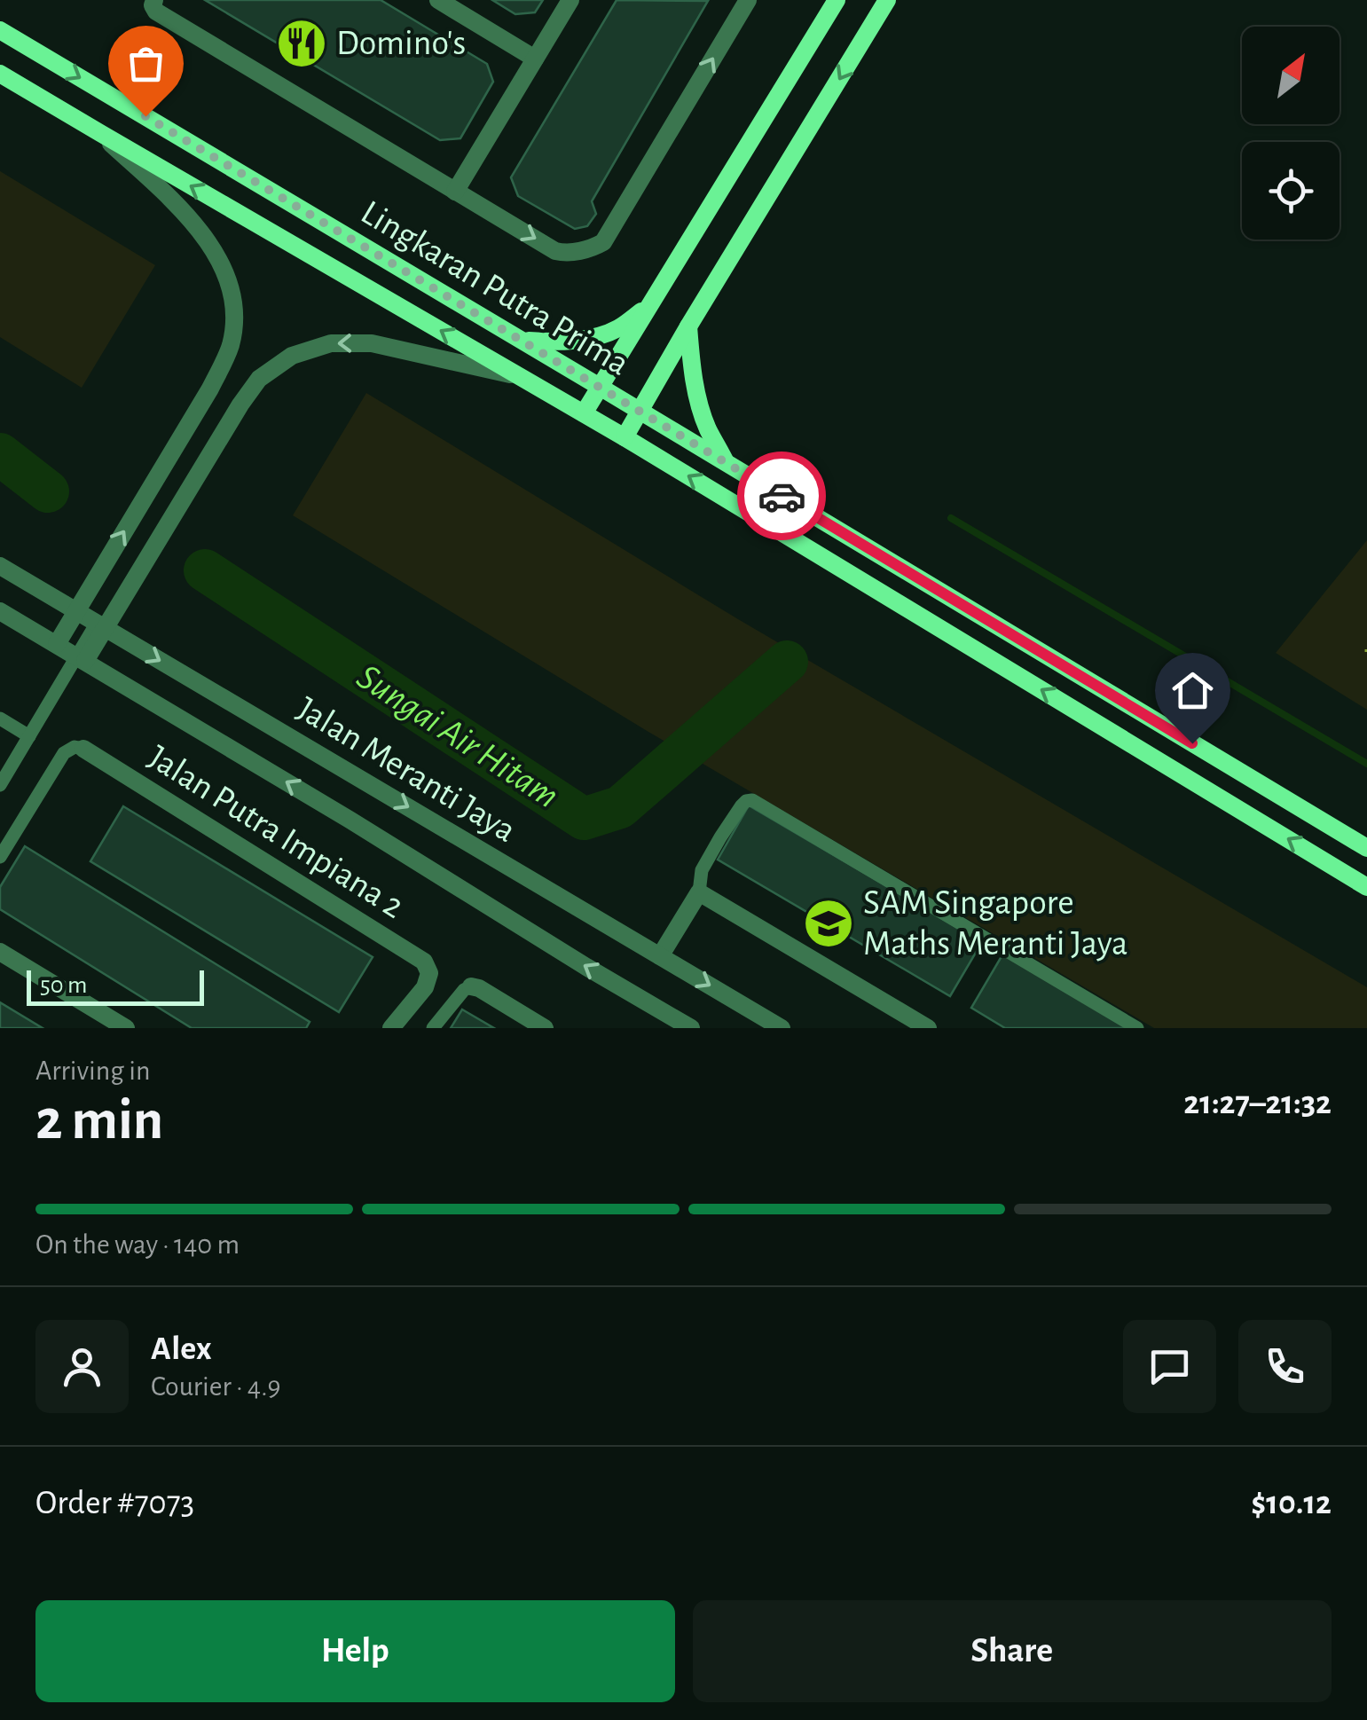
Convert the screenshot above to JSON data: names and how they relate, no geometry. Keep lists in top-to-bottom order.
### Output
{
  "streets": {
    "main road": ["Lingkaran Putra Prima"],
    "street": ["Jalan Meranti Jaya", "Jalan Putra Impiana 2"]
  },
  "water": ["Sungai Air Hitam"],
  "places": {
    "restaurant": ["Domino's"],
    "school or university": ["SAM Singapore Maths Meranti Jaya"]
  },
  "scale_bar": "50 m",
  "north": "top right",
  "page": {
    "scale": "50 m",
    "heading": ["2 min", "Arriving in", "21:27–21:32"],
    "panel": [
      "Alex",
      "Courier · 4.9",
      "Order #7073",
      "$10.12"
    ],
    "bar": "On the way · 140 m",
    "buttons": ["Help", "Share"]
  }
}
